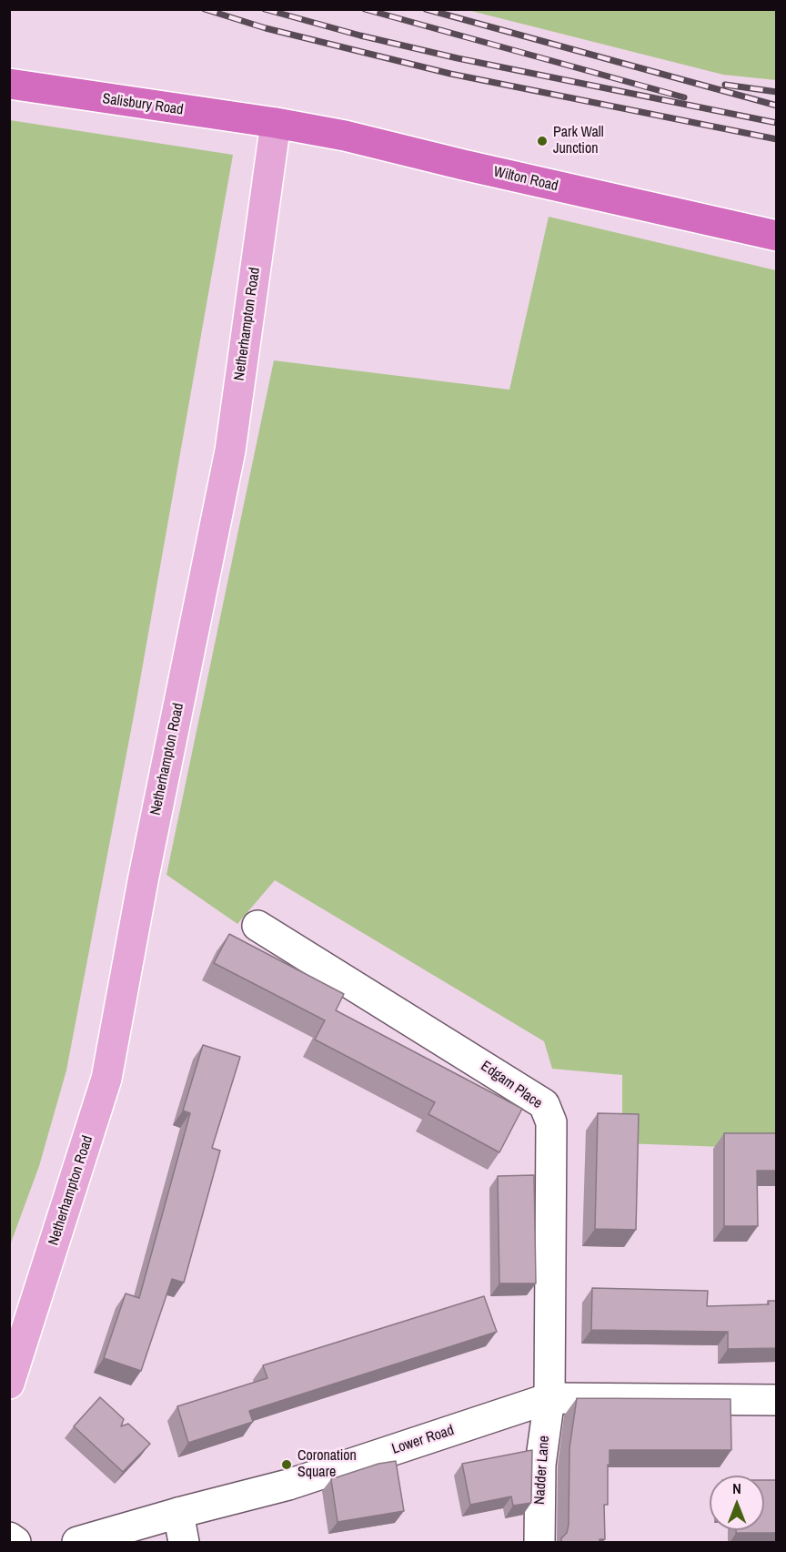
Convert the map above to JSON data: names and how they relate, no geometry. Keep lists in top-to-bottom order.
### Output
{
  "streets": {
    "highway": ["Salisbury Road", "Wilton Road"],
    "main road": ["Netherhampton Road"],
    "street": ["Edgam Place", "Lower Road", "Nadder Lane"]
  },
  "crossings": [
    ["Salisbury Road", "Wilton Road"],
    ["Salisbury Road", "Netherhampton Road"],
    ["Wilton Road", "Netherhampton Road"],
    ["Edgam Place", "Lower Road"],
    ["Edgam Place", "Nadder Lane"],
    ["Lower Road", "Nadder Lane"]
  ],
  "places": ["Park Wall Junction", "Coronation Square"],
  "north": "top"
}
